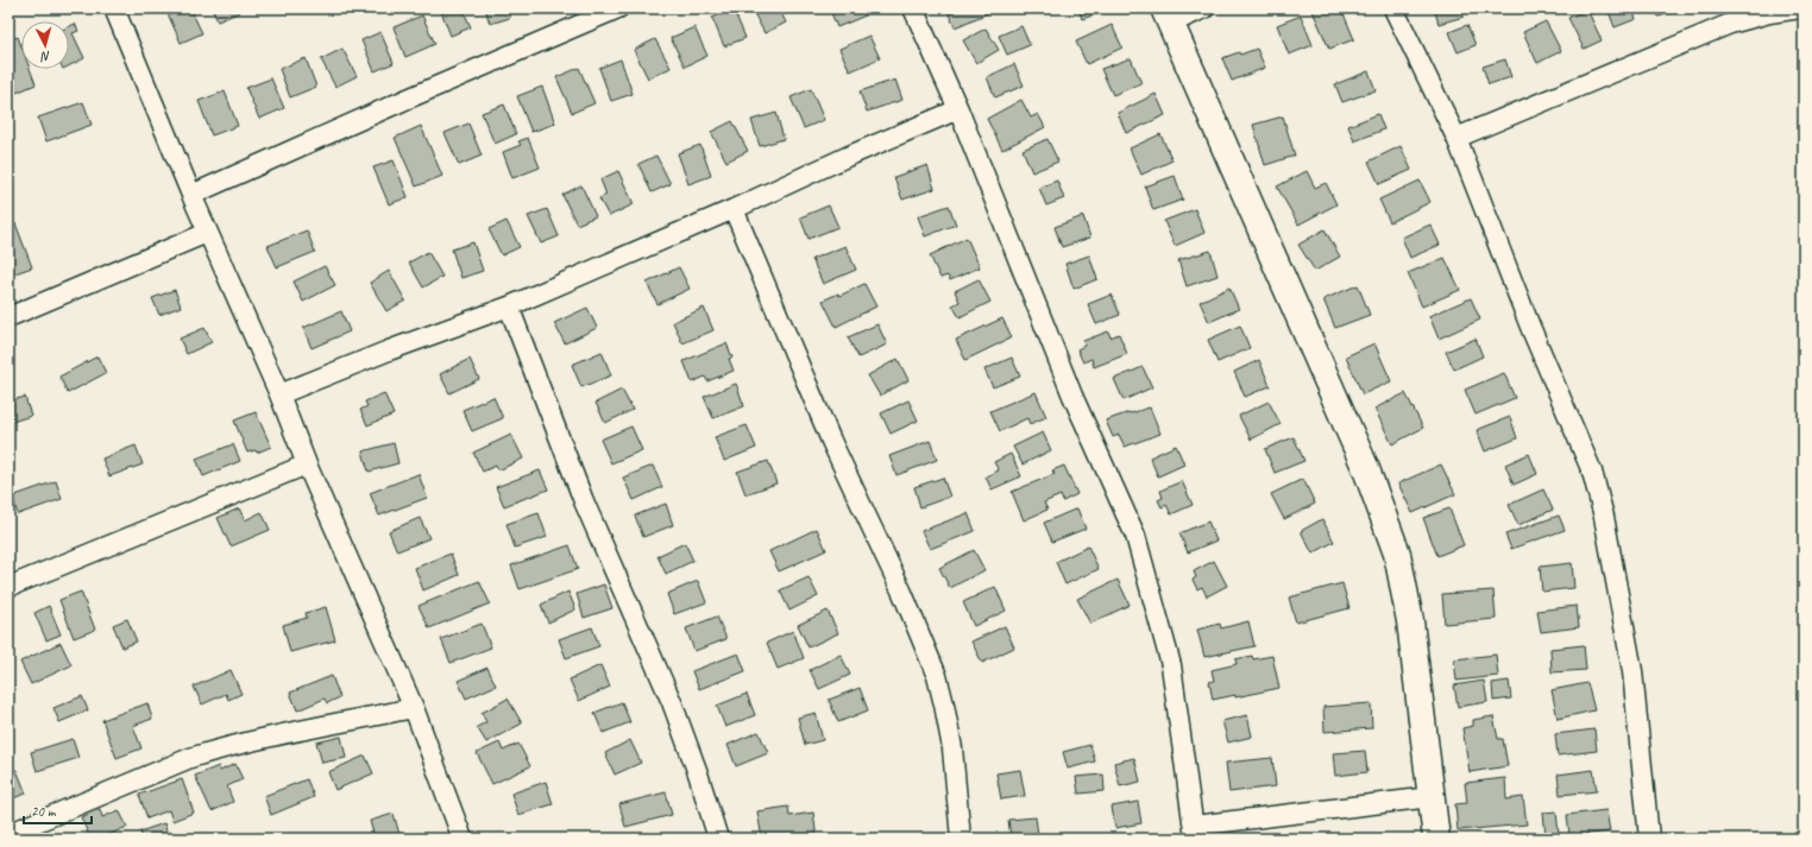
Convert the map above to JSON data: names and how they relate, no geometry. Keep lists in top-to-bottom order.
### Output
{
  "scale_bar": "20 m",
  "north": "bottom"
}
